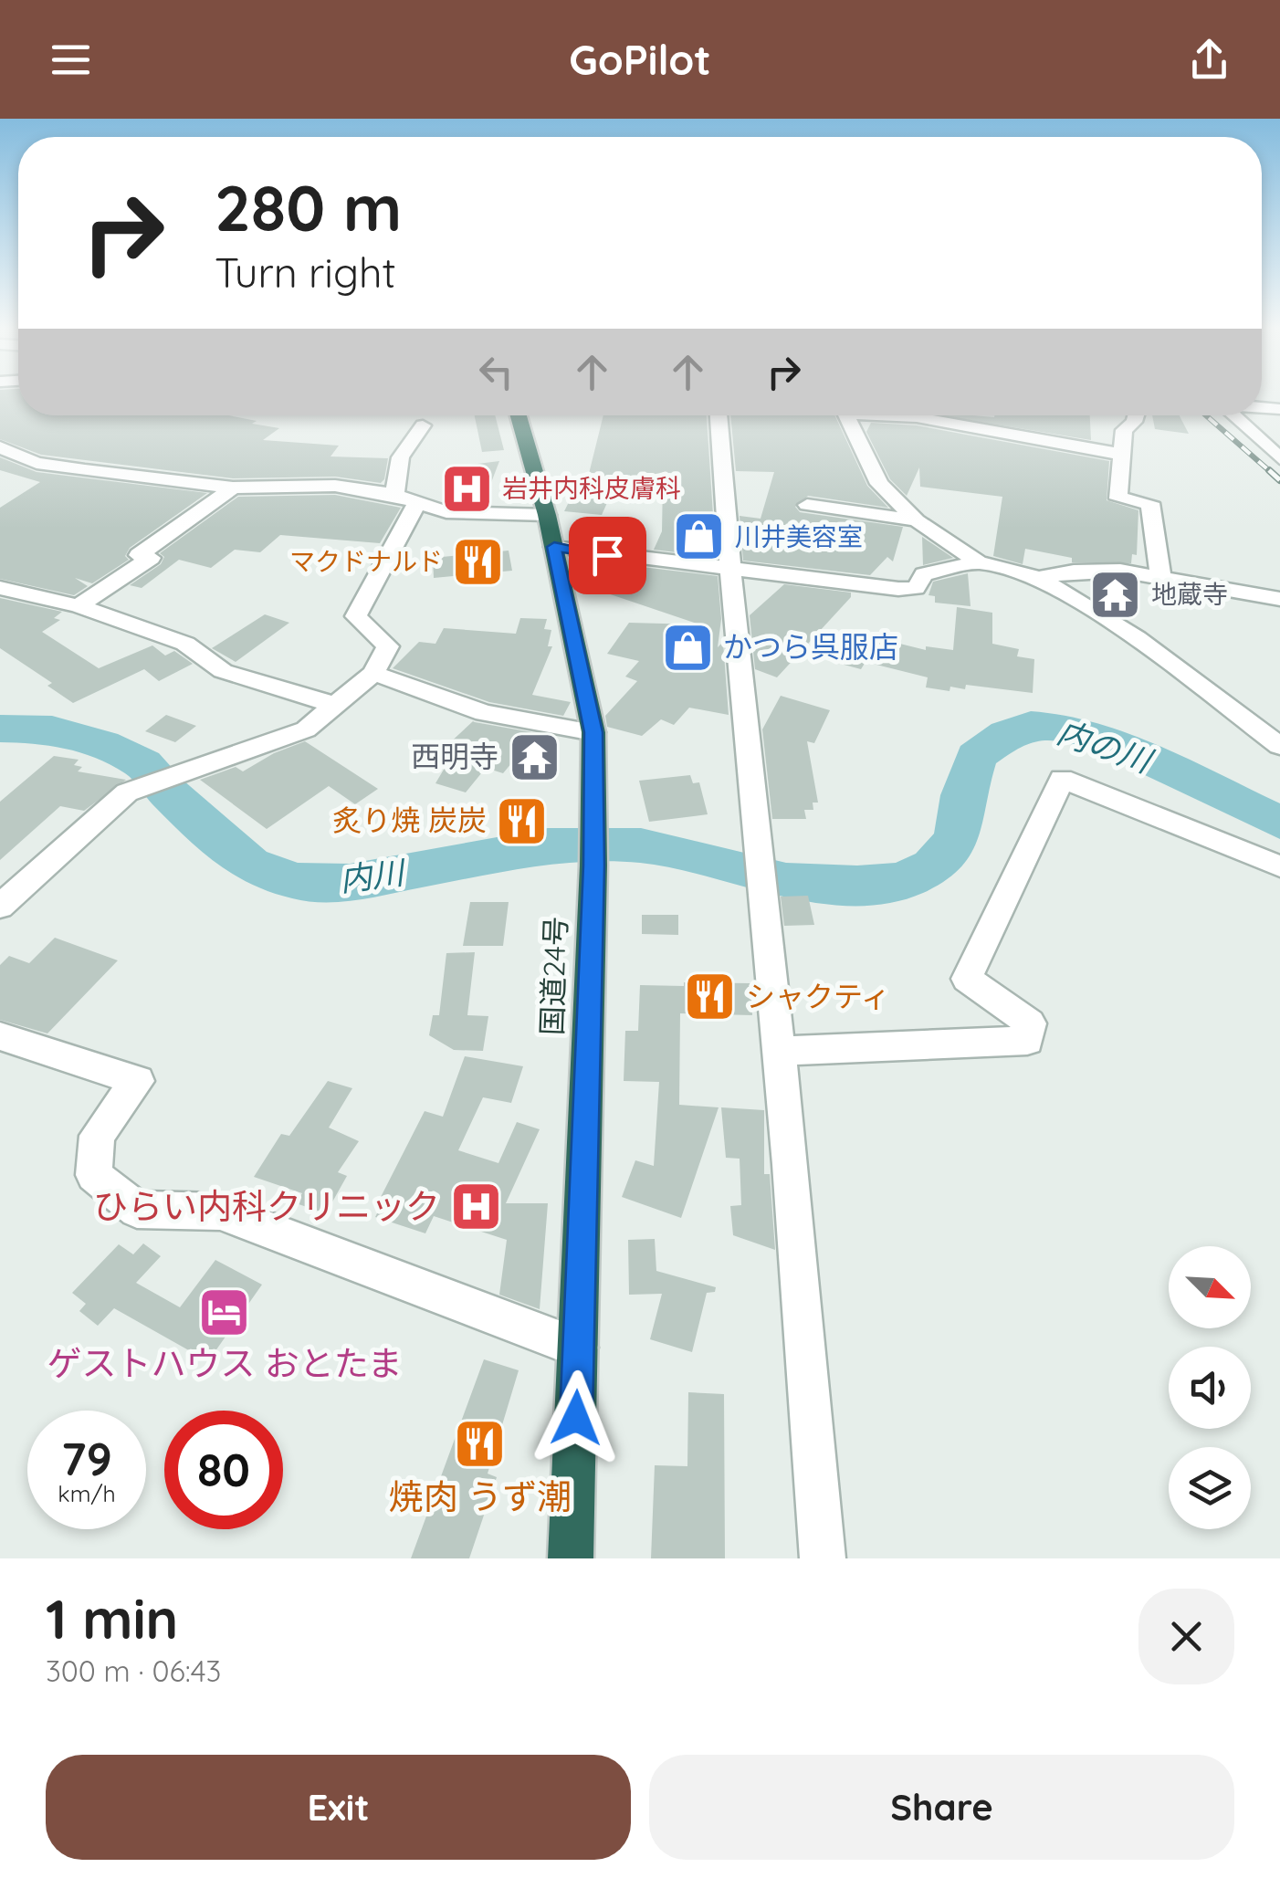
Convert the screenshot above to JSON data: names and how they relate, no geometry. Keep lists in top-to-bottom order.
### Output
{
  "streets": {
    "highway": ["国道24号"]
  },
  "water": ["内の川", "内川"],
  "places": {
    "hospital": ["岩井内科皮膚科", "ひらい内科クリニック"],
    "shop": ["川井美容室", "かつら呉服店"],
    "restaurant": [
      "マクドナルド",
      "炙り焼 炭炭",
      "シャクティ",
      "焼肉 うず潮"
    ],
    "temple": ["地蔵寺", "西明寺"],
    "hotel": ["ゲストハウス おとたま"]
  },
  "north": "bottom right",
  "page": {
    "header": "GoPilot",
    "turn": ["280 m", "Turn right"],
    "speed": "79 km/h",
    "limit": "80",
    "heading": ["1 min", "300 m · 06:43"],
    "buttons": ["Exit", "Share"]
  }
}
